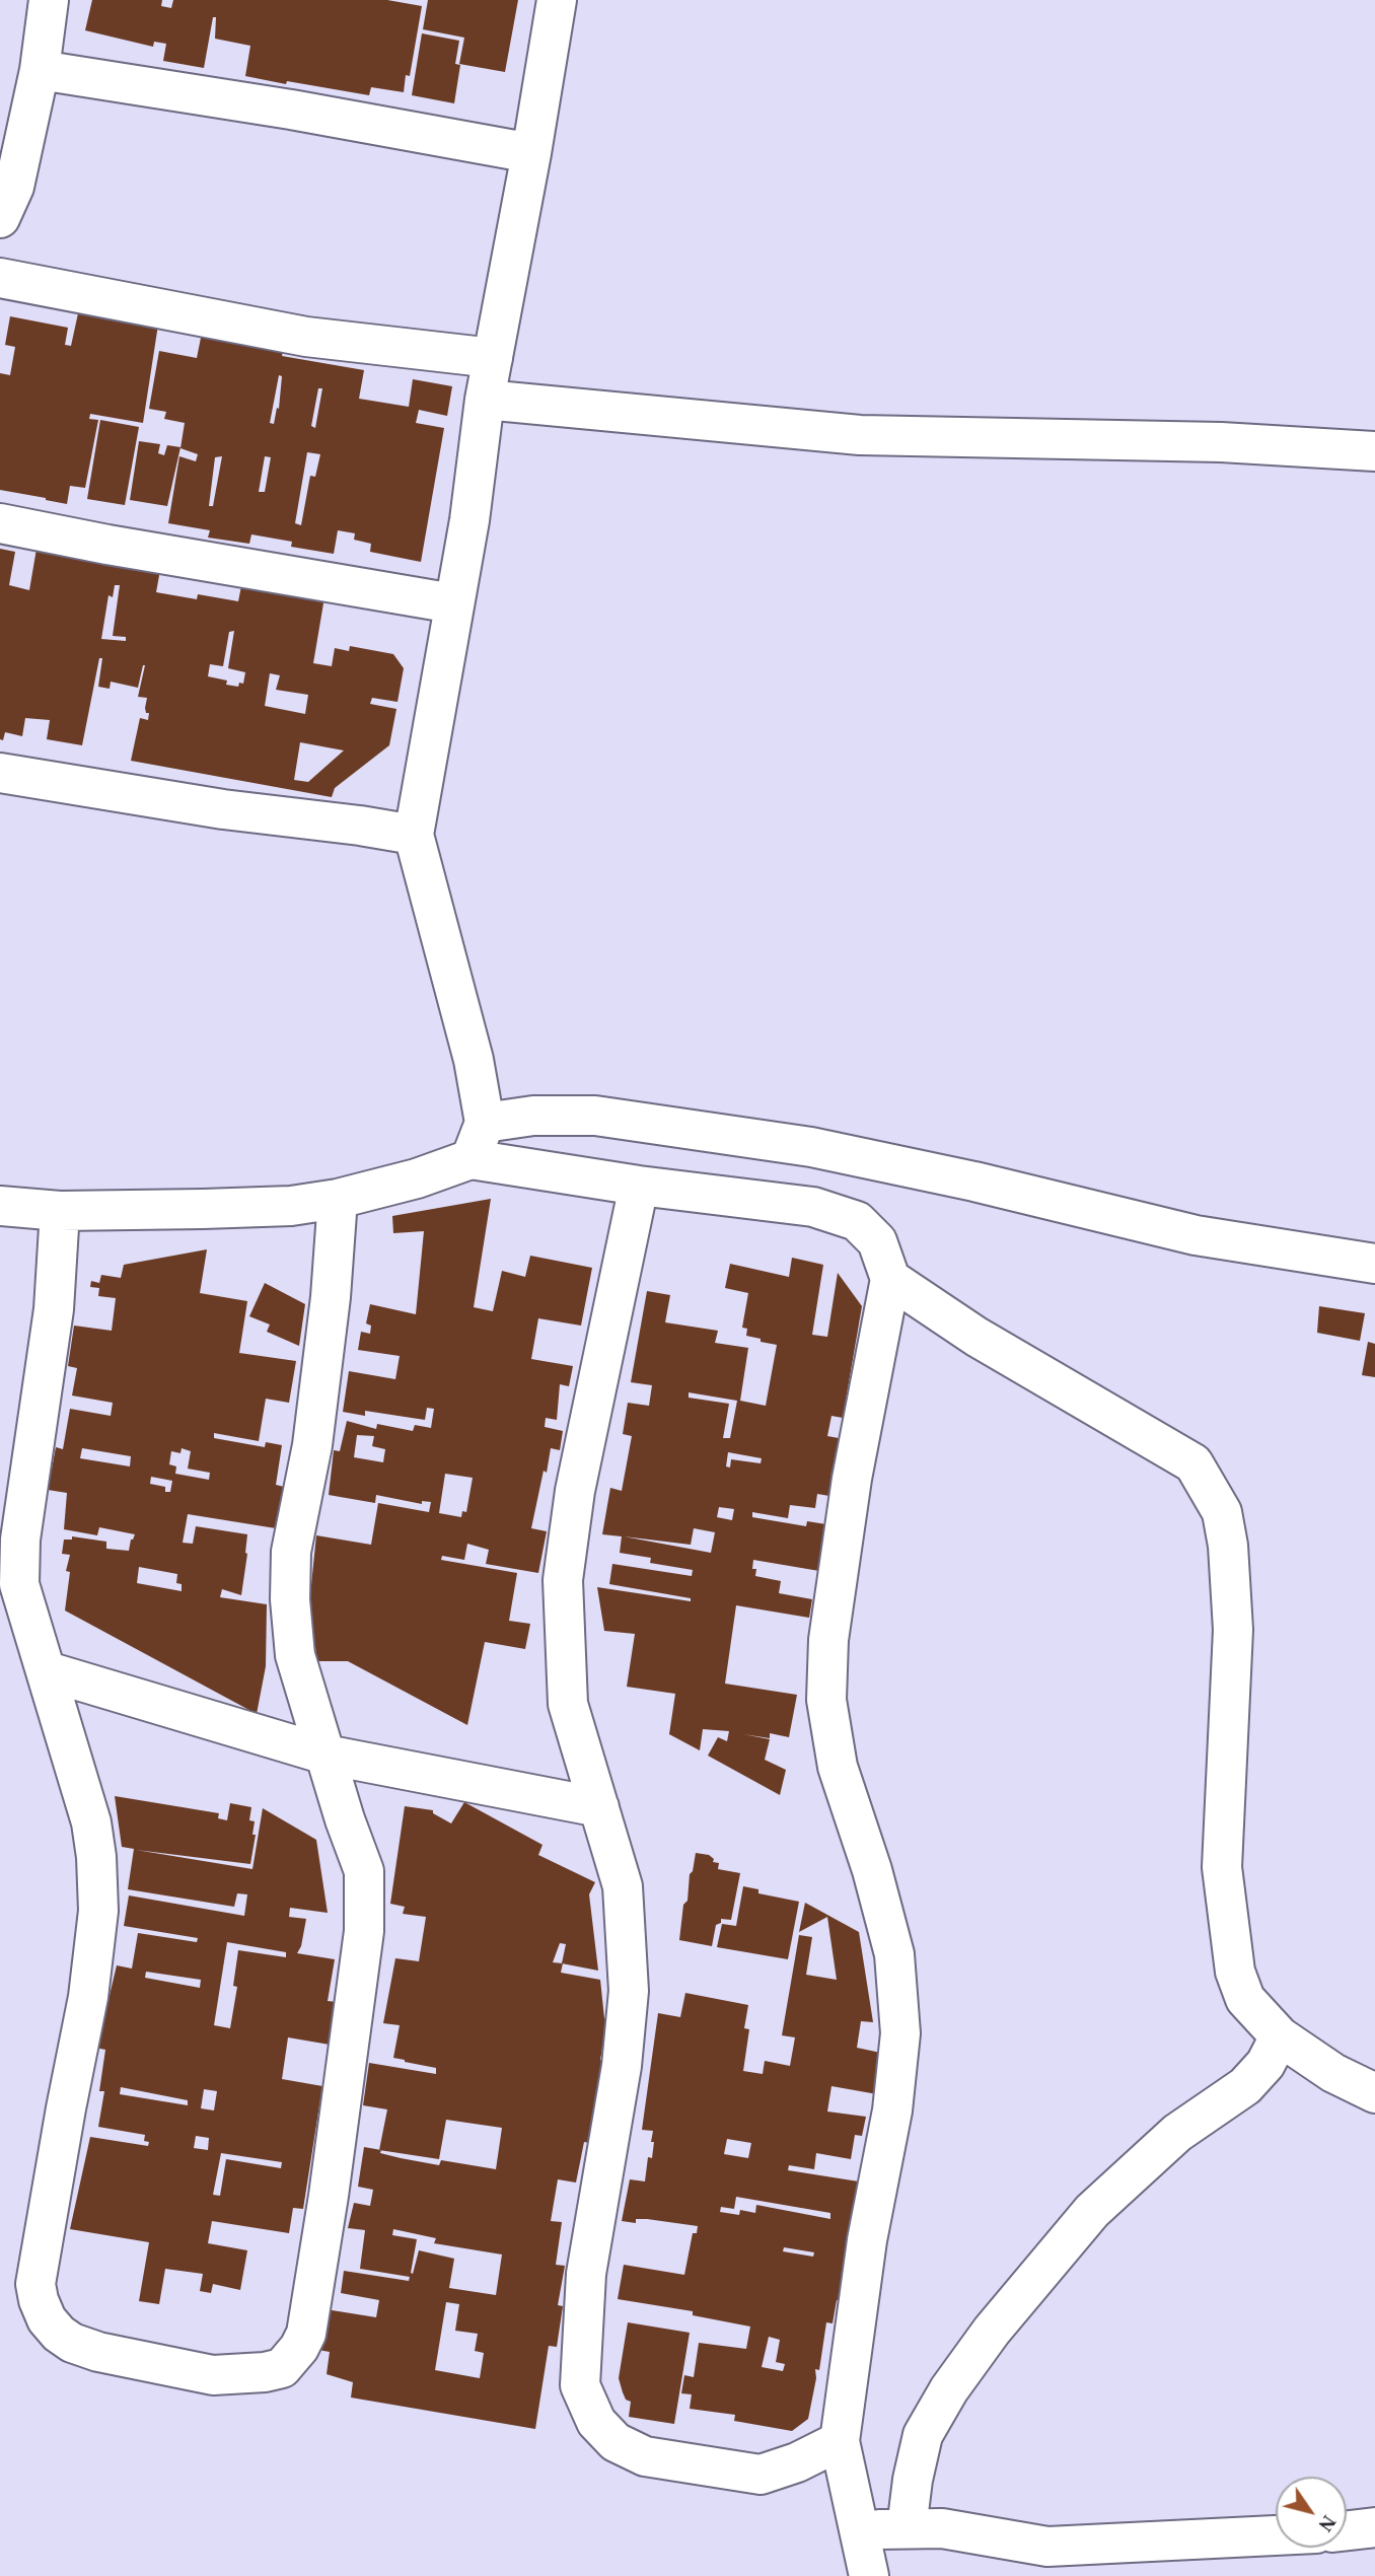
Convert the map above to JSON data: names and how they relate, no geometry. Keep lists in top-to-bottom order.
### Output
{
  "north": "bottom right"
}
